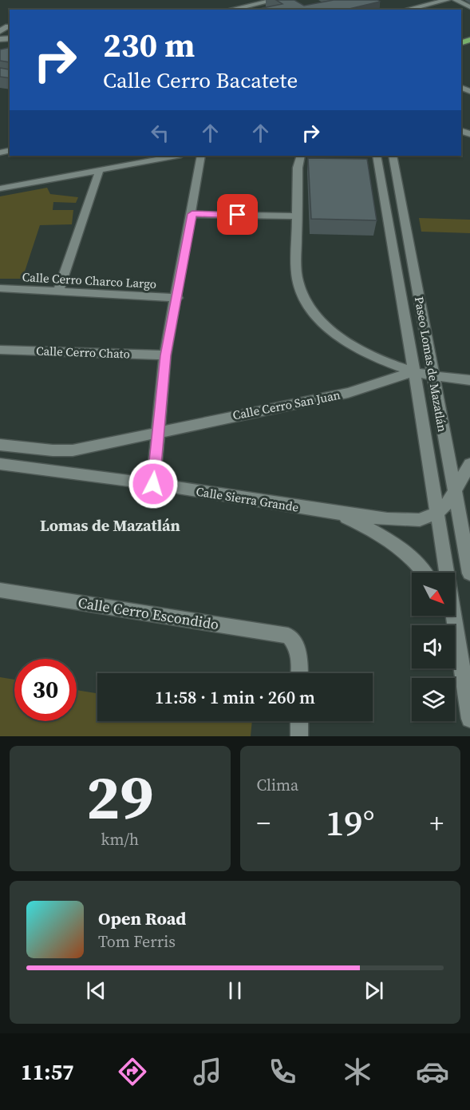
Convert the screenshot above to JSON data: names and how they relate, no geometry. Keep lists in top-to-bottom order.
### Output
{
  "streets": {
    "street": [
      "Calle Cerro Charco Largo",
      "Calle Cerro Chato",
      "Paseo Lomas de Mazatlán",
      "Calle Cerro San Juan",
      "Calle Sierra Grande",
      "Calle Cerro Escondido"
    ]
  },
  "crossings": [
    ["Paseo Lomas de Mazatlán", "Calle Cerro San Juan"],
    ["Paseo Lomas de Mazatlán", "Calle Sierra Grande"]
  ],
  "districts": ["Lomas de Mazatlán"],
  "north": "bottom right",
  "page": {
    "turn": ["230 m", "Calle Cerro Bacatete"],
    "limit": "30",
    "trip": "11:58 · 1 min · 260 m",
    "tile": [
      ["29", "km/h"],
      "Clima"
    ],
    "heat": ["−", "19°", "+"],
    "song": ["Open Road", "Tom Ferris"],
    "tabs": "11:57"
  }
}
